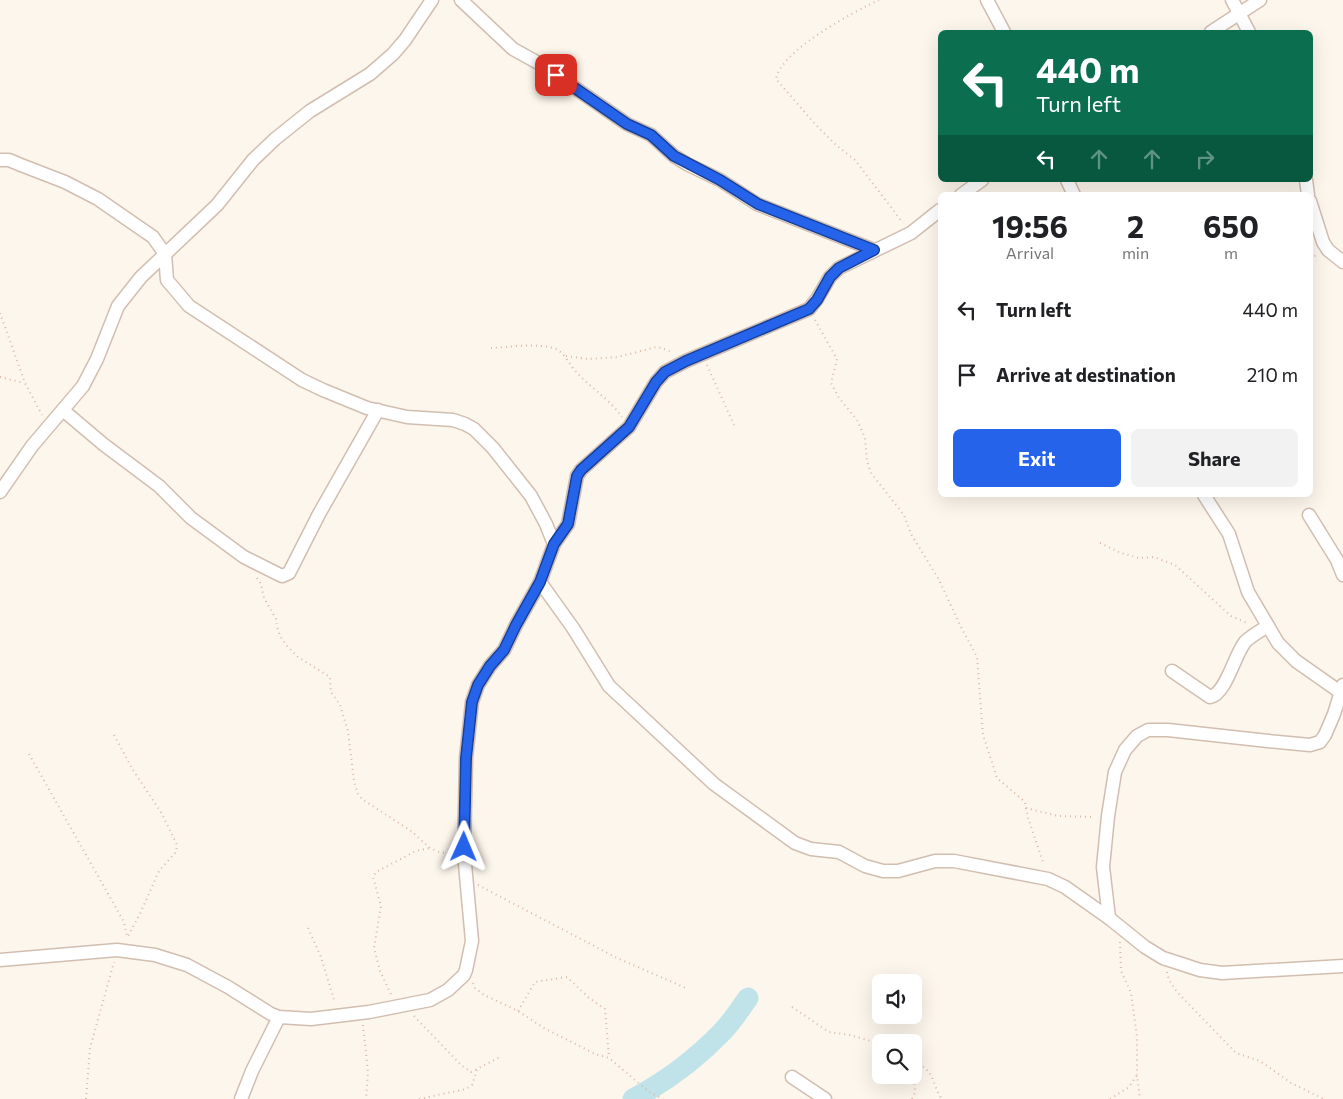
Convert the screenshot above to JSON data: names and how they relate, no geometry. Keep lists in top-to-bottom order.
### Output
{
  "page": {
    "turn": ["440 m", "Turn left"],
    "eta": [
      "19:56",
      "Arrival",
      "2",
      "min",
      "650",
      "m"
    ],
    "list": [
      {
        "name": "Turn left",
        "value": "440 m"
      },
      {
        "name": "Arrive at destination",
        "value": "210 m"
      }
    ],
    "buttons": ["Exit", "Share"]
  }
}
